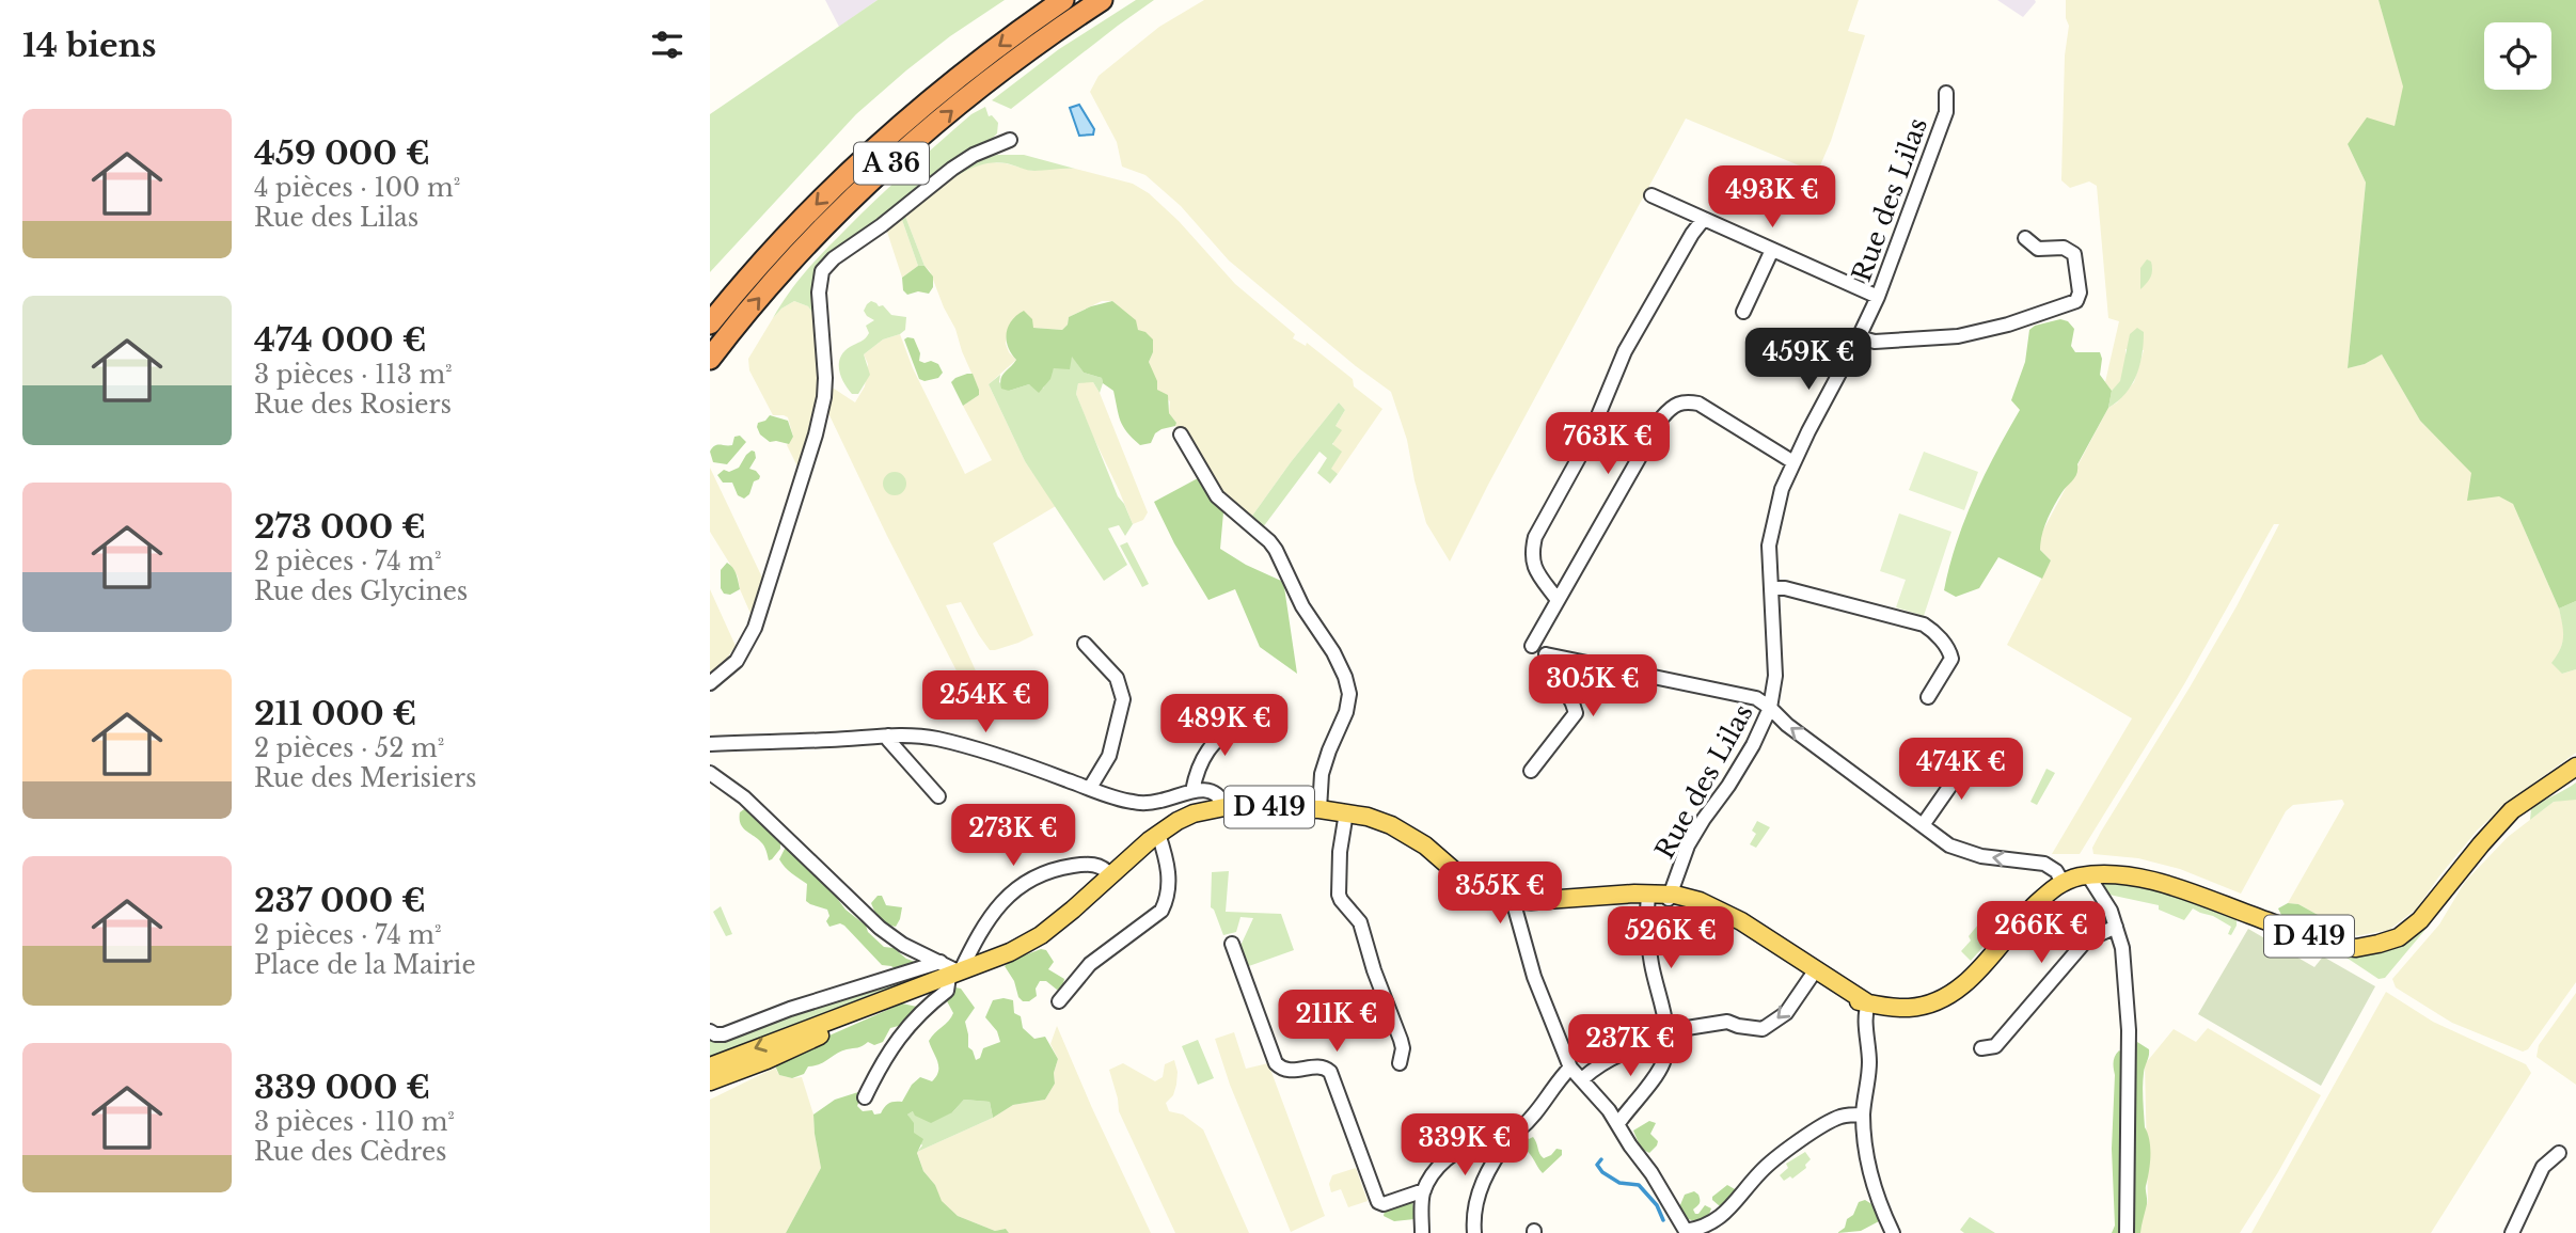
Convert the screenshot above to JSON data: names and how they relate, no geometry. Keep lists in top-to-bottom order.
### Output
{
  "streets": {
    "highway": ["A 36"],
    "main road": ["D 419"],
    "street": ["Rue des Lilas"]
  },
  "crossings": [
    ["Rue des Lilas", "D 419"]
  ],
  "page": {
    "heading": "14 biens",
    "list": [
      {
        "name": "459 000 €",
        "note": "4 pièces · 100 m² · Rue des Lilas"
      },
      {
        "name": "474 000 €",
        "note": "3 pièces · 113 m² · Rue des Rosiers"
      },
      {
        "name": "273 000 €",
        "note": "2 pièces · 74 m² · Rue des Glycines"
      },
      {
        "name": "211 000 €",
        "note": "2 pièces · 52 m² · Rue des Merisiers"
      },
      {
        "name": "237 000 €",
        "note": "2 pièces · 74 m² · Place de la Mairie"
      },
      {
        "name": "339 000 €",
        "note": "3 pièces · 110 m² · Rue des Cèdres"
      }
    ],
    "price": [
      "493K €",
      "459K €",
      "763K €",
      "305K €",
      "254K €",
      "489K €",
      "474K €",
      "273K €",
      "355K €",
      "266K €",
      "526K €",
      "211K €",
      "237K €",
      "339K €"
    ]
  }
}
